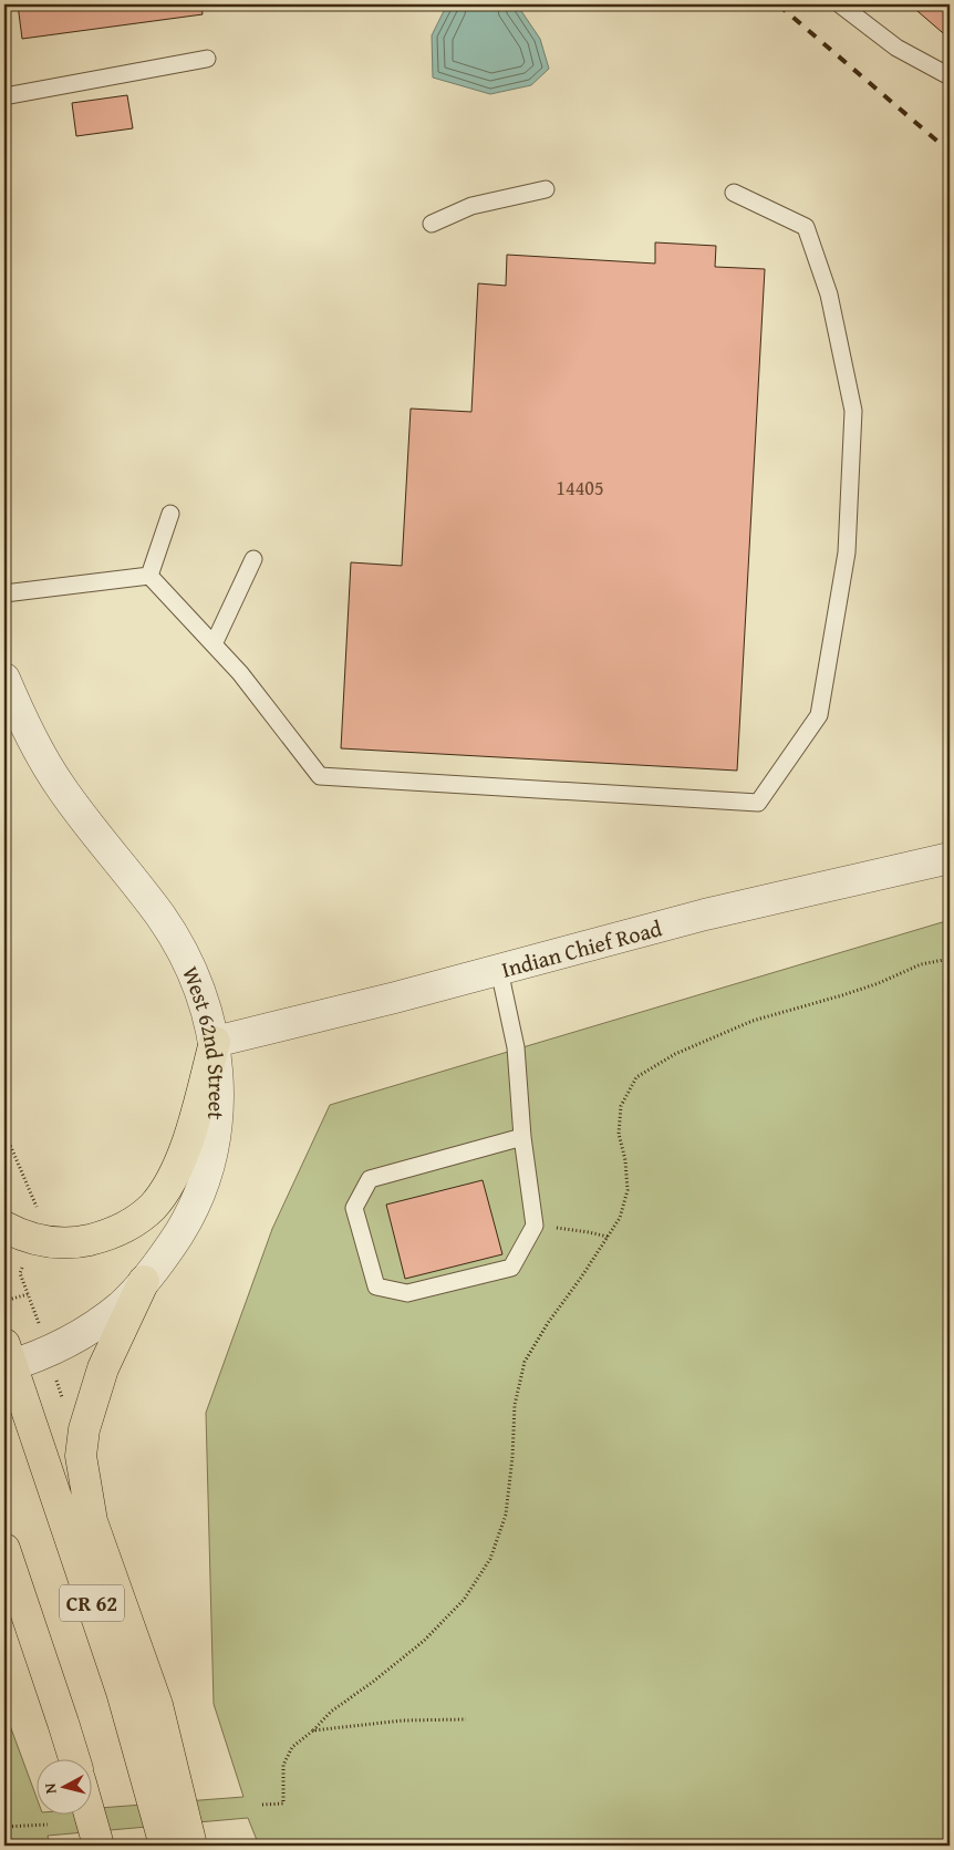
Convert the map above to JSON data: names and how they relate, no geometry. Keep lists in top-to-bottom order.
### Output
{
  "streets": {
    "main road": ["CR 62"],
    "street": ["Indian Chief Road", "West 62nd Street"]
  },
  "crossings": [
    ["Indian Chief Road", "West 62nd Street"],
    ["West 62nd Street", "CR 62"]
  ],
  "house_numbers": ["14405"],
  "north": "left"
}
